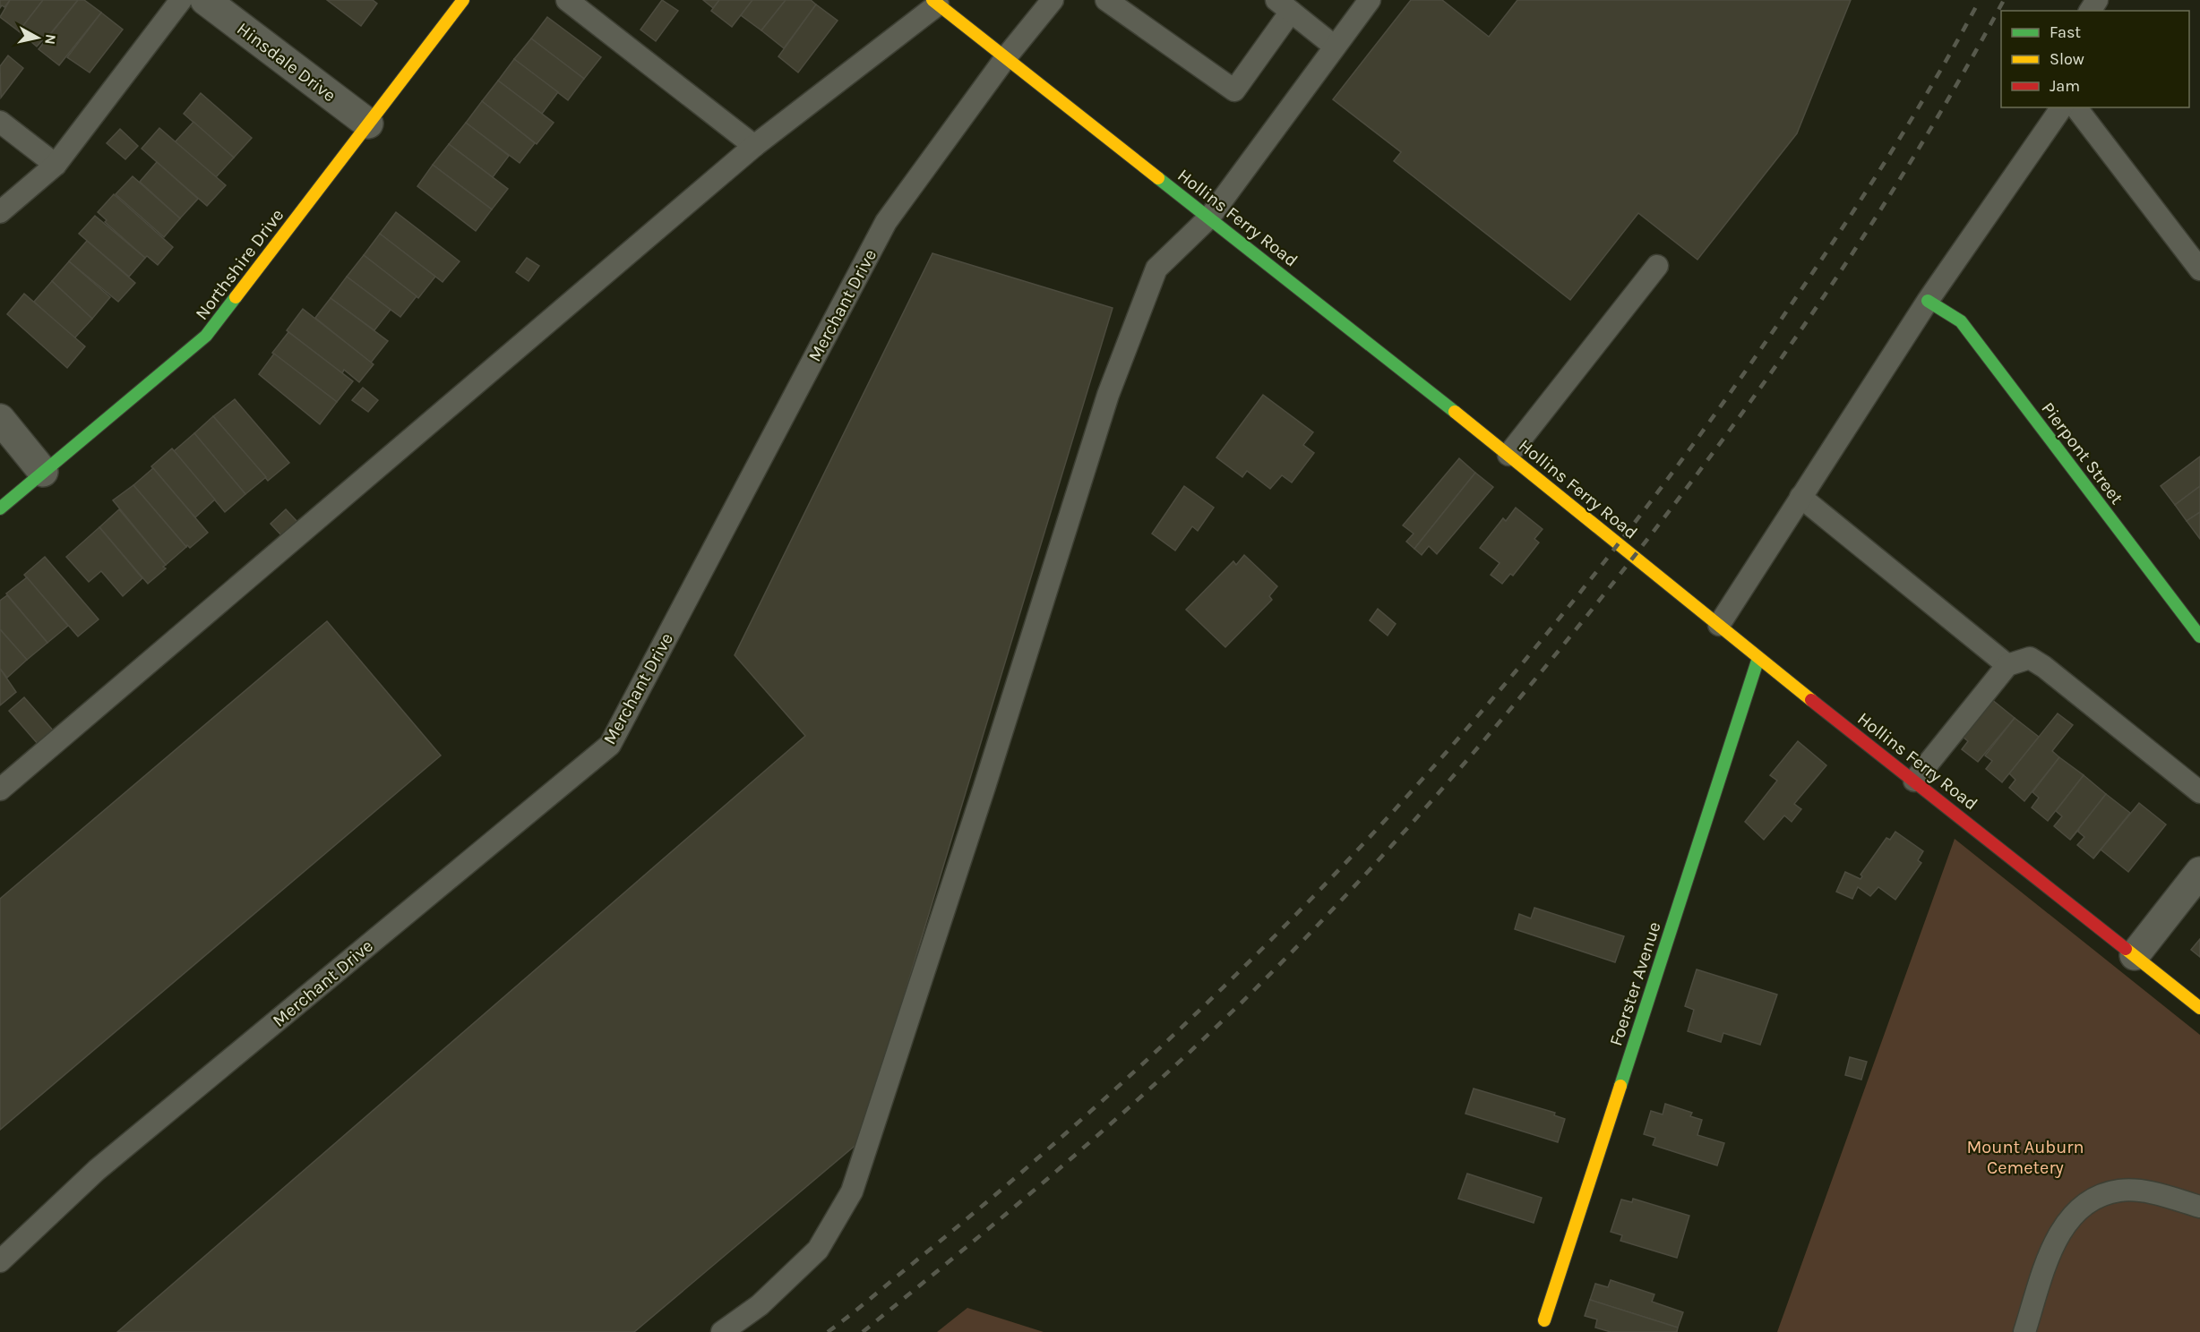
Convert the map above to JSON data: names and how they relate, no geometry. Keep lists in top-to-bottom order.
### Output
{
  "streets": {
    "street": [
      "Hinsdale Drive",
      "Hollins Ferry Road",
      "Northshire Drive",
      "Pierpont Street",
      "Foerster Avenue"
    ],
    "lane": ["Merchant Drive"]
  },
  "crossings": [
    ["Hinsdale Drive", "Northshire Drive"],
    ["Hollins Ferry Road", "Merchant Drive"],
    ["Hollins Ferry Road", "Foerster Avenue"]
  ],
  "parks": ["Mount Auburn Cemetery"],
  "legend": ["Fast", "Slow", "Jam"],
  "north": "right"
}
